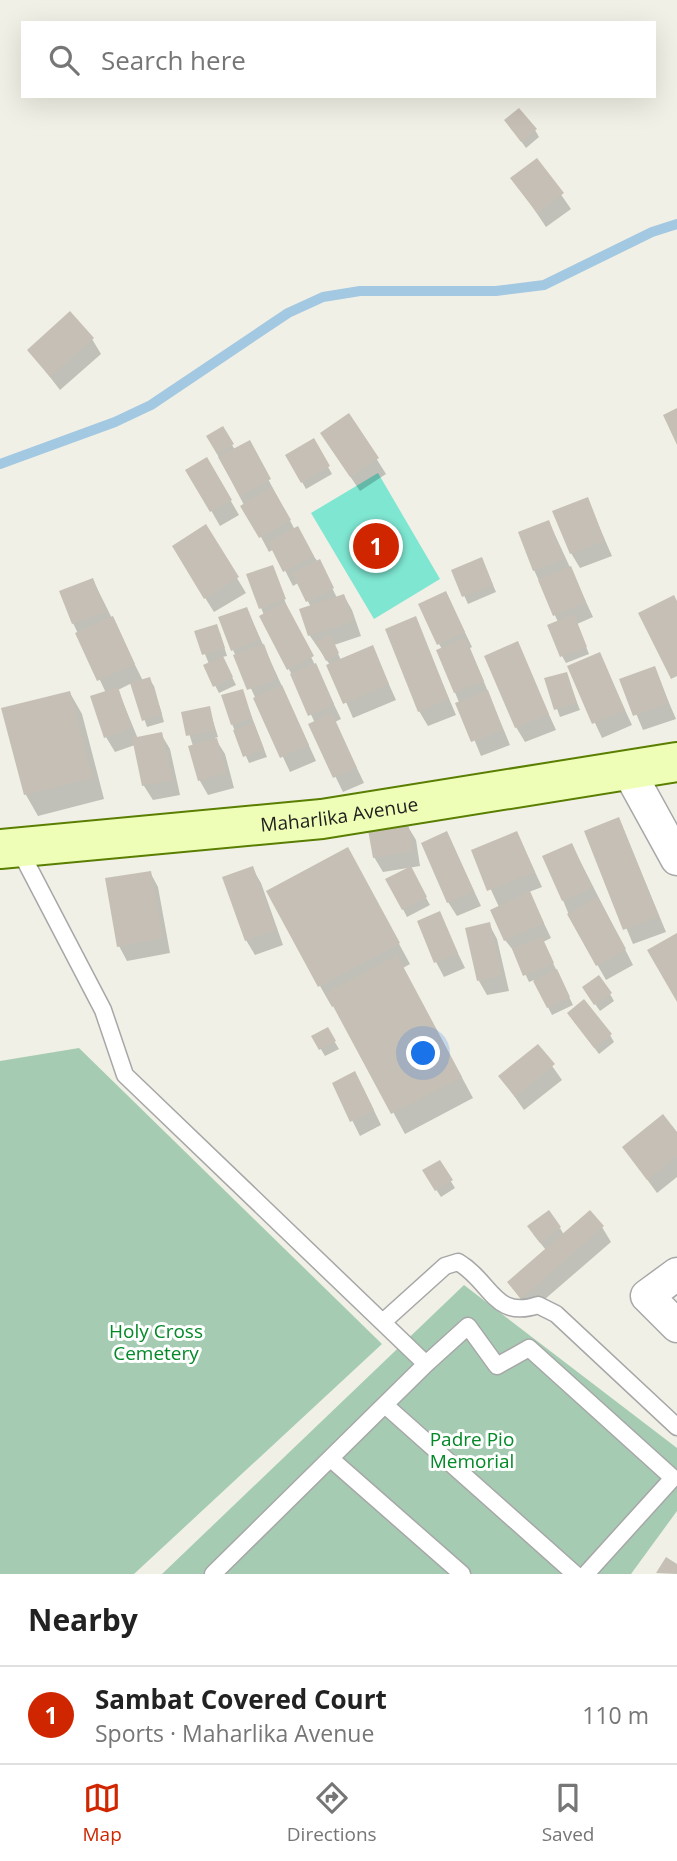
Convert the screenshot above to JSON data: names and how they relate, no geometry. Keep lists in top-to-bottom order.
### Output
{
  "streets": {
    "main road": ["Maharlika Avenue"]
  },
  "parks": ["Holy Cross Cemetery", "Padre Pio Memorial"],
  "page": {
    "search": "Search here",
    "pins": "1",
    "heading": "Nearby",
    "list": [
      {
        "mark": "1",
        "name": "Sambat Covered Court",
        "note": "Sports · Maharlika Avenue",
        "value": "110 m"
      }
    ],
    "nav": ["Map", "Directions", "Saved"]
  }
}
